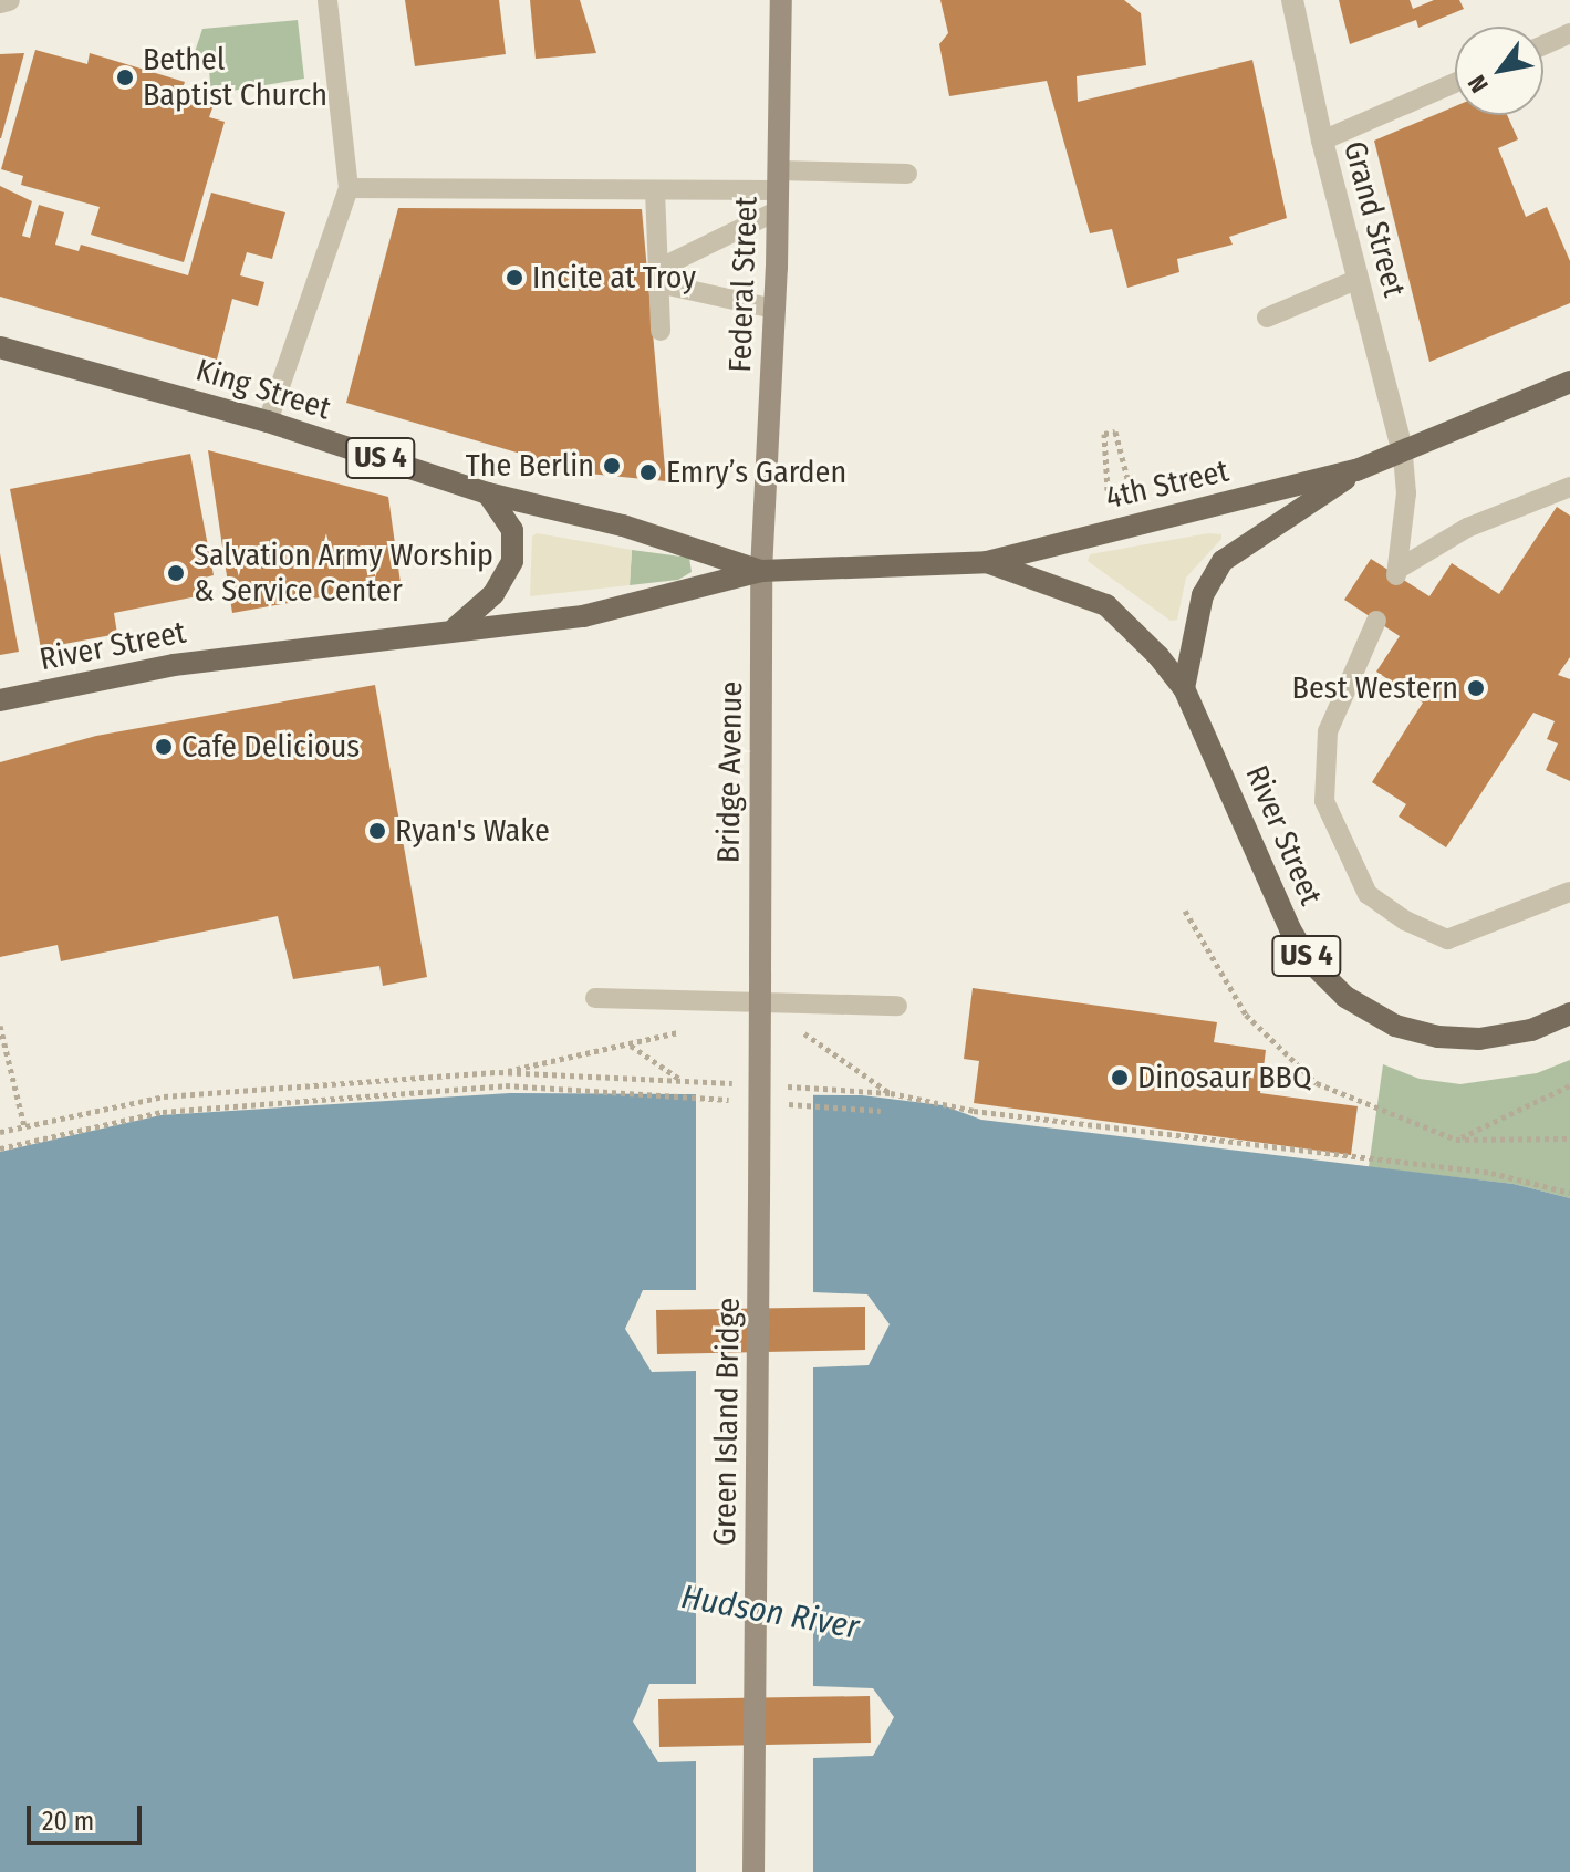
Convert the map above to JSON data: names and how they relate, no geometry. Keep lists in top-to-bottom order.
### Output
{
  "streets": {
    "main road": [
      "King Street",
      "US 4",
      "4th Street",
      "River Street"
    ],
    "street": [
      "Grand Street",
      "Federal Street",
      "Bridge Avenue",
      "Green Island Bridge"
    ]
  },
  "crossings": [
    ["Grand Street", "4th Street"],
    ["Federal Street", "King Street"],
    ["Federal Street", "4th Street"],
    ["Federal Street", "River Street"],
    ["Federal Street", "Bridge Avenue"],
    ["King Street", "4th Street"],
    ["King Street", "River Street"],
    ["King Street", "Bridge Avenue"],
    ["4th Street", "River Street"],
    ["4th Street", "Bridge Avenue"],
    ["River Street", "Bridge Avenue"],
    ["Bridge Avenue", "Green Island Bridge"]
  ],
  "water": ["Hudson River"],
  "places": [
    "Bethel Baptist Church",
    "Incite at Troy",
    "The Berlin",
    "Emry’s Garden",
    "Salvation Army Worship & Service Center",
    "Best Western",
    "Cafe Delicious",
    "Ryan's Wake",
    "Dinosaur BBQ"
  ],
  "scale_bar": "20 m",
  "north": "bottom left"
}
